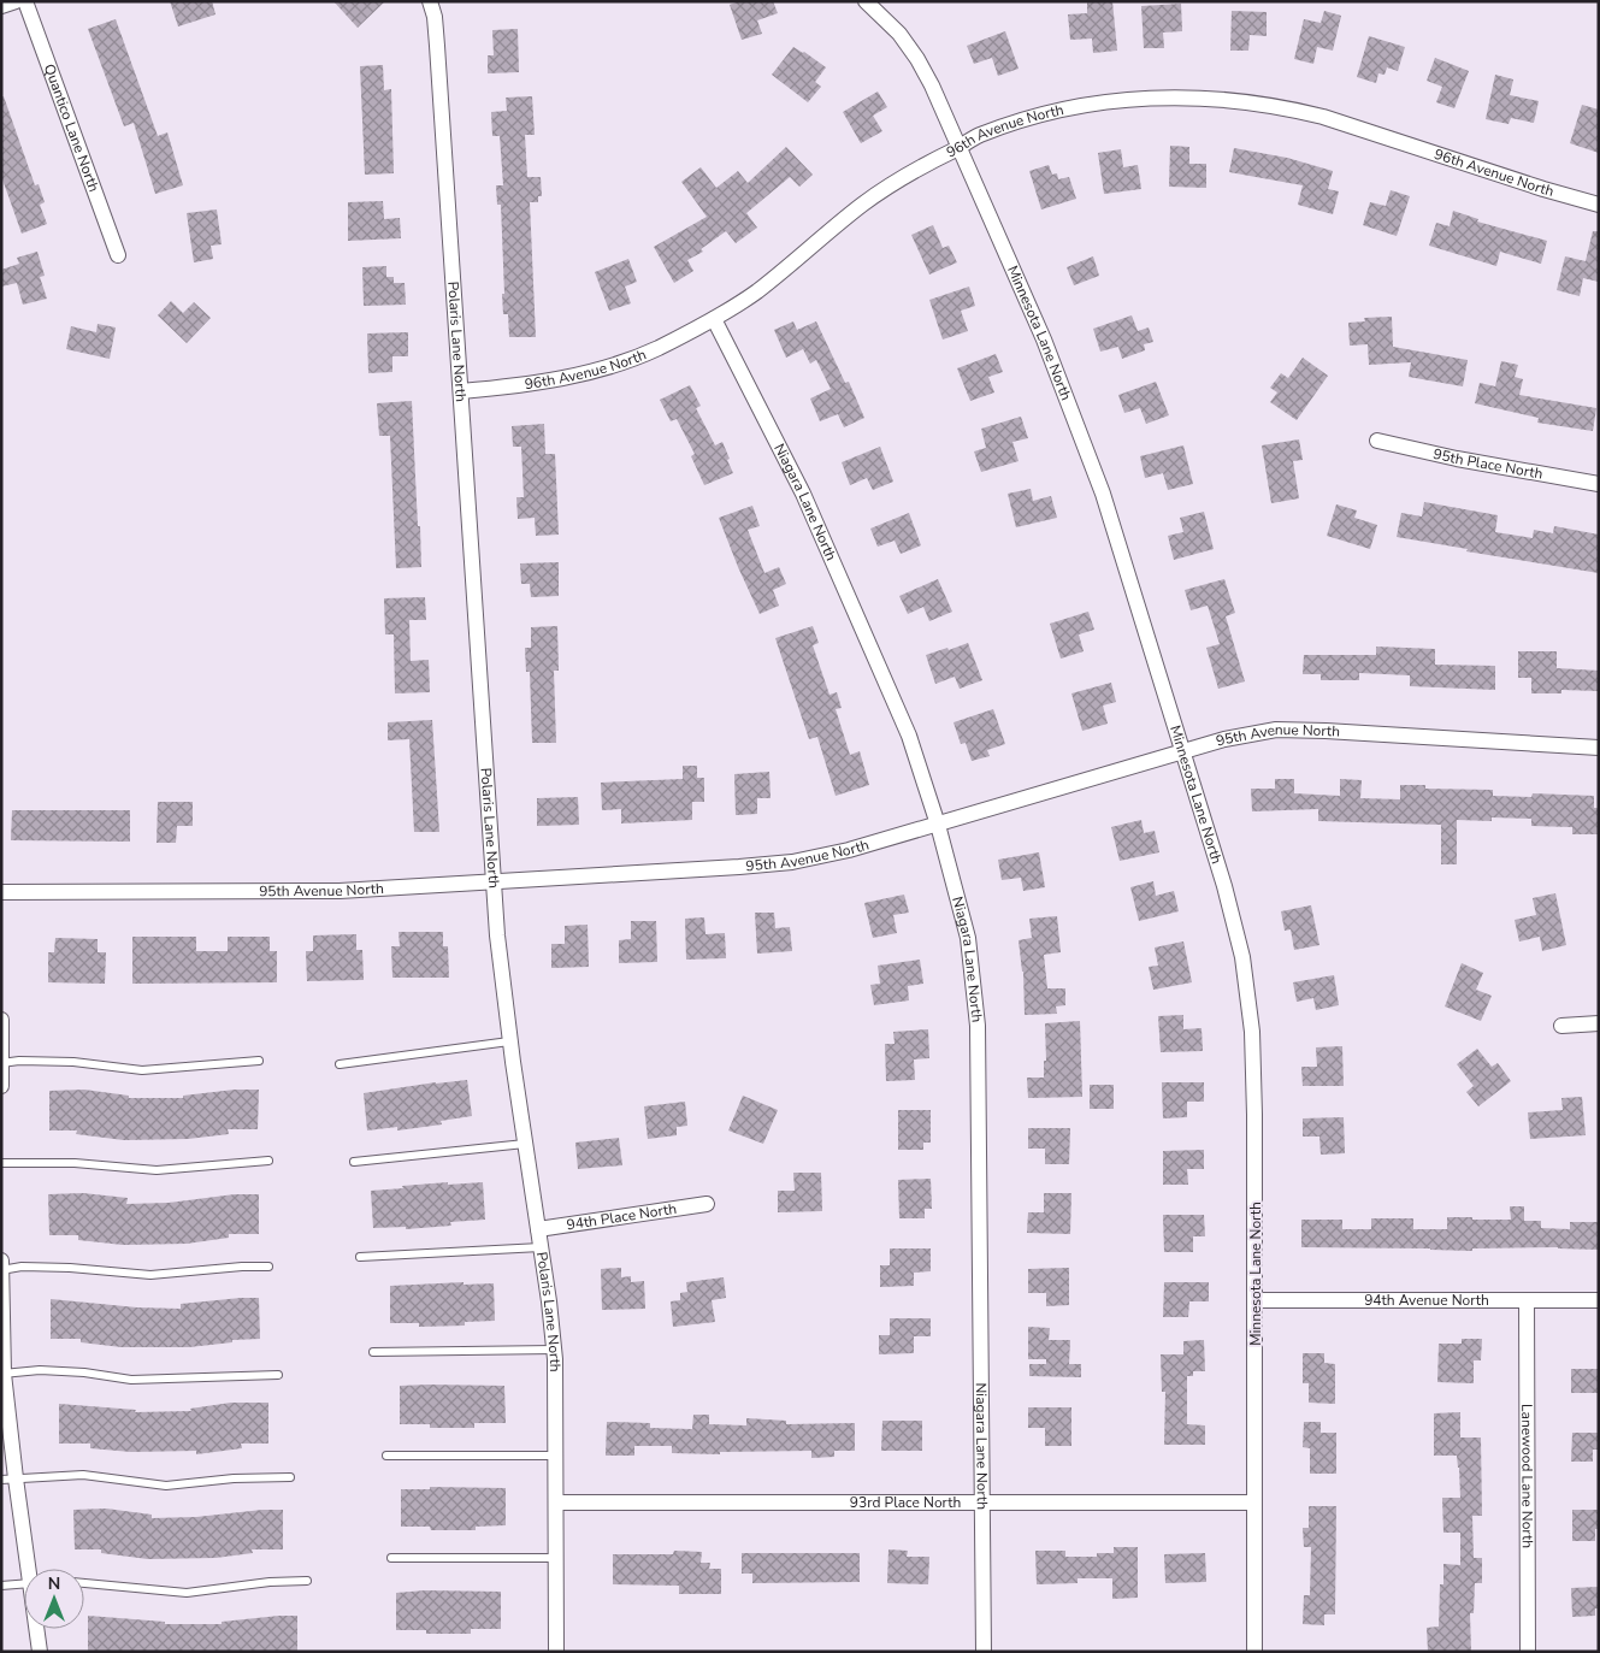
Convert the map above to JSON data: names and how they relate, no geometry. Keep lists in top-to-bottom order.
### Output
{
  "streets": {
    "street": [
      "Quantico Lane North",
      "96th Avenue North",
      "Minnesota Lane North",
      "Polaris Lane North",
      "95th Place North",
      "Niagara Lane North",
      "95th Avenue North",
      "94th Place North",
      "94th Avenue North",
      "Lanewood Lane North",
      "93rd Place North"
    ]
  },
  "crossings": [
    ["96th Avenue North", "Minnesota Lane North"],
    ["96th Avenue North", "Polaris Lane North"],
    ["96th Avenue North", "Niagara Lane North"],
    ["Minnesota Lane North", "95th Avenue North"],
    ["Minnesota Lane North", "94th Avenue North"],
    ["Minnesota Lane North", "93rd Place North"],
    ["Polaris Lane North", "95th Avenue North"],
    ["Polaris Lane North", "94th Place North"],
    ["Polaris Lane North", "93rd Place North"],
    ["Niagara Lane North", "95th Avenue North"],
    ["Niagara Lane North", "93rd Place North"],
    ["94th Avenue North", "Lanewood Lane North"]
  ],
  "north": "top"
}
